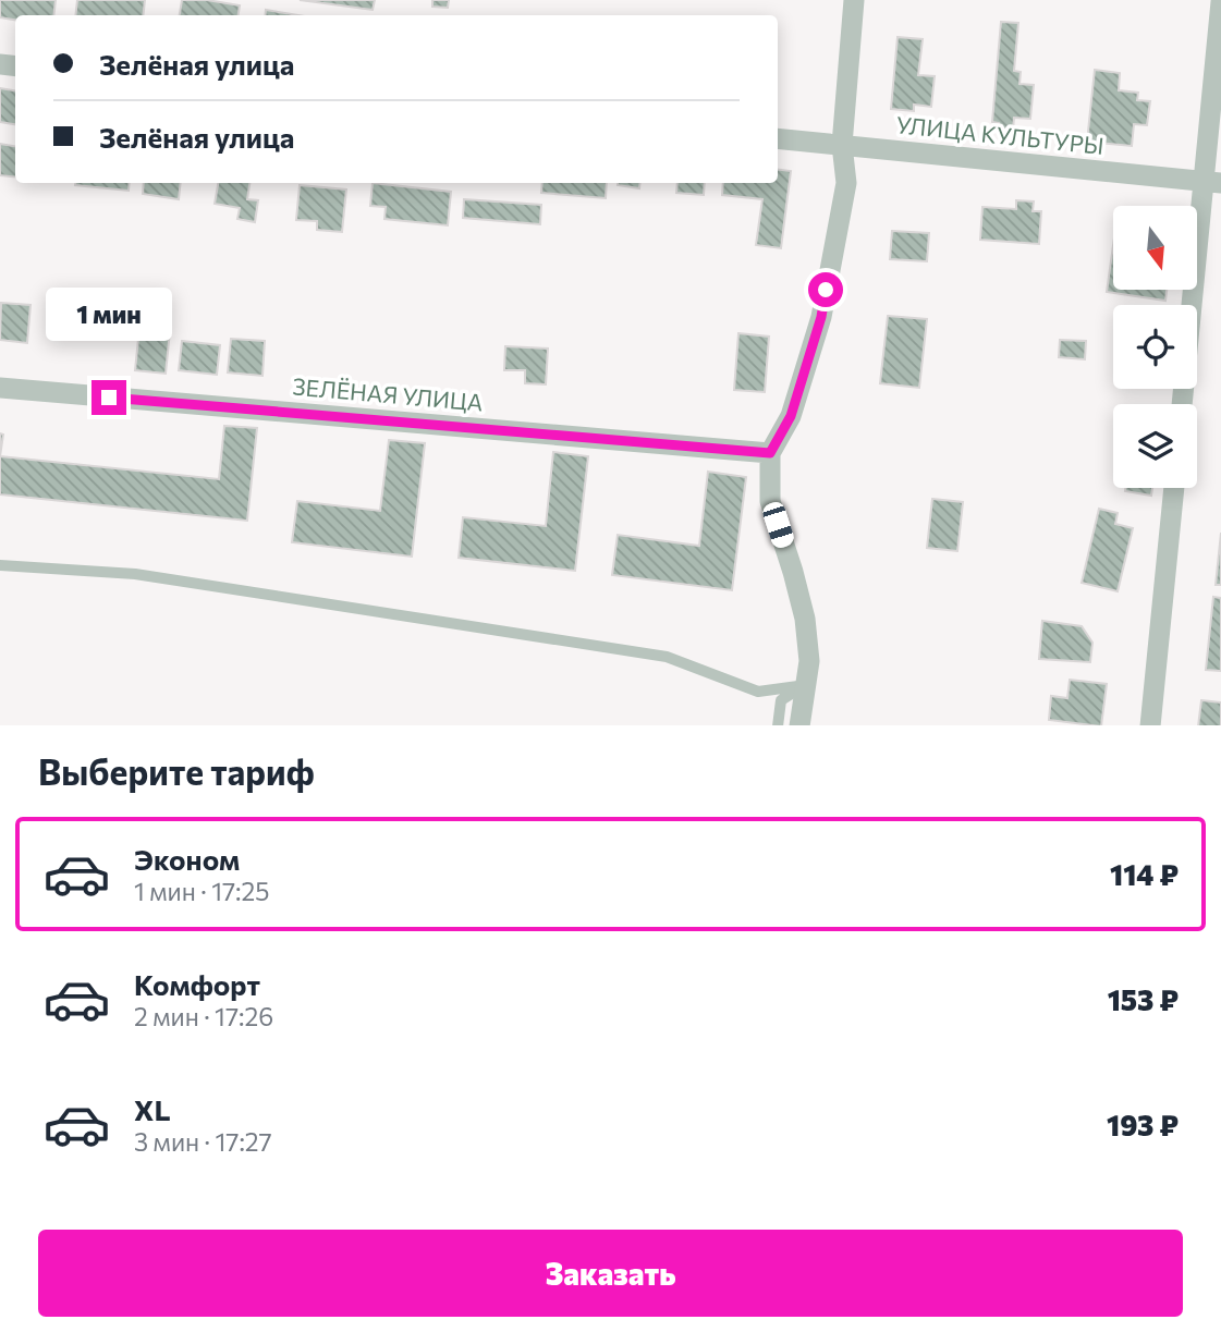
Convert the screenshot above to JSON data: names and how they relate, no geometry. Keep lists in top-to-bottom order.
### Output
{
  "streets": {
    "street": ["УЛИЦА КУЛЬТУРЫ", "ЗЕЛЁНАЯ УЛИЦА"]
  },
  "north": "bottom",
  "page": {
    "banner": ["Зелёная улица", "Зелёная улица"],
    "bubble": "1 мин",
    "heading": "Выберите тариф",
    "list": [
      {
        "name": "Эконом",
        "note": "1 мин · 17:25",
        "value": "114 ₽"
      },
      {
        "name": "Комфорт",
        "note": "2 мин · 17:26",
        "value": "153 ₽"
      },
      {
        "name": "XL",
        "note": "3 мин · 17:27",
        "value": "193 ₽"
      }
    ],
    "buttons": "Заказать"
  }
}
